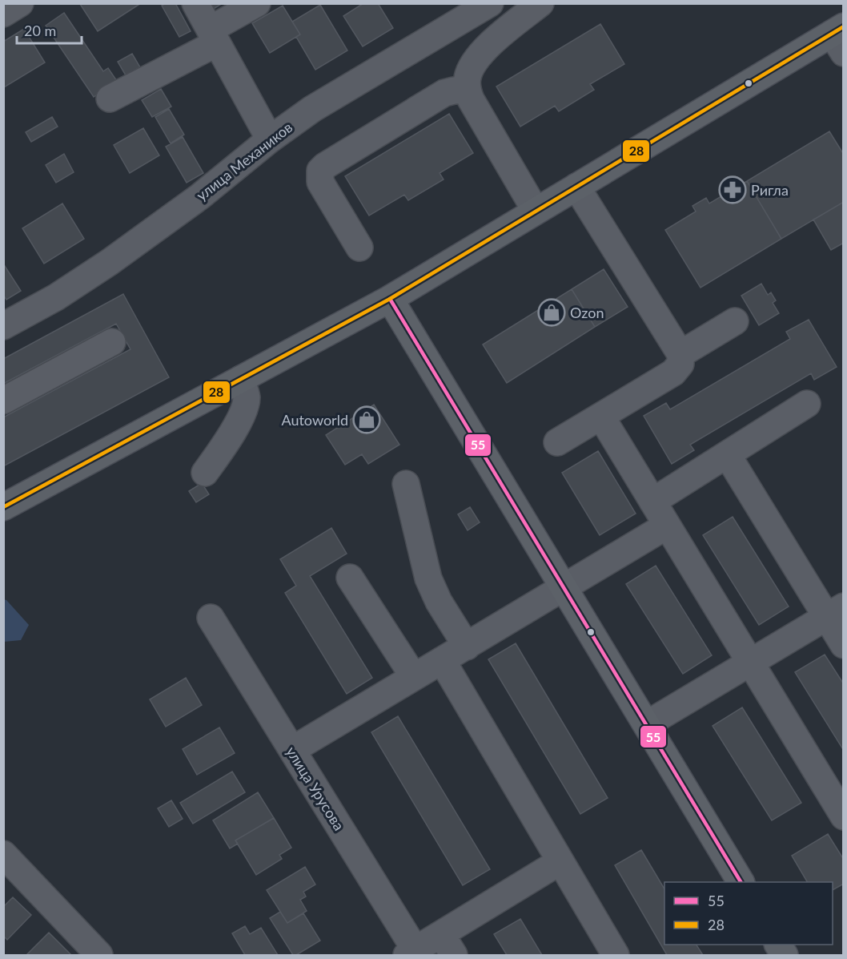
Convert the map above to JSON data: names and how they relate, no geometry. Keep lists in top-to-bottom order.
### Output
{
  "streets": {
    "street": ["улица Механиков", "улица Урусова"]
  },
  "places": {
    "pharmacy": ["Ригла"],
    "shop": ["Ozon", "Autoworld"]
  },
  "lines": ["transit line 28", "transit line 55"],
  "legend": ["55", "28"],
  "scale_bar": "20 m"
}
